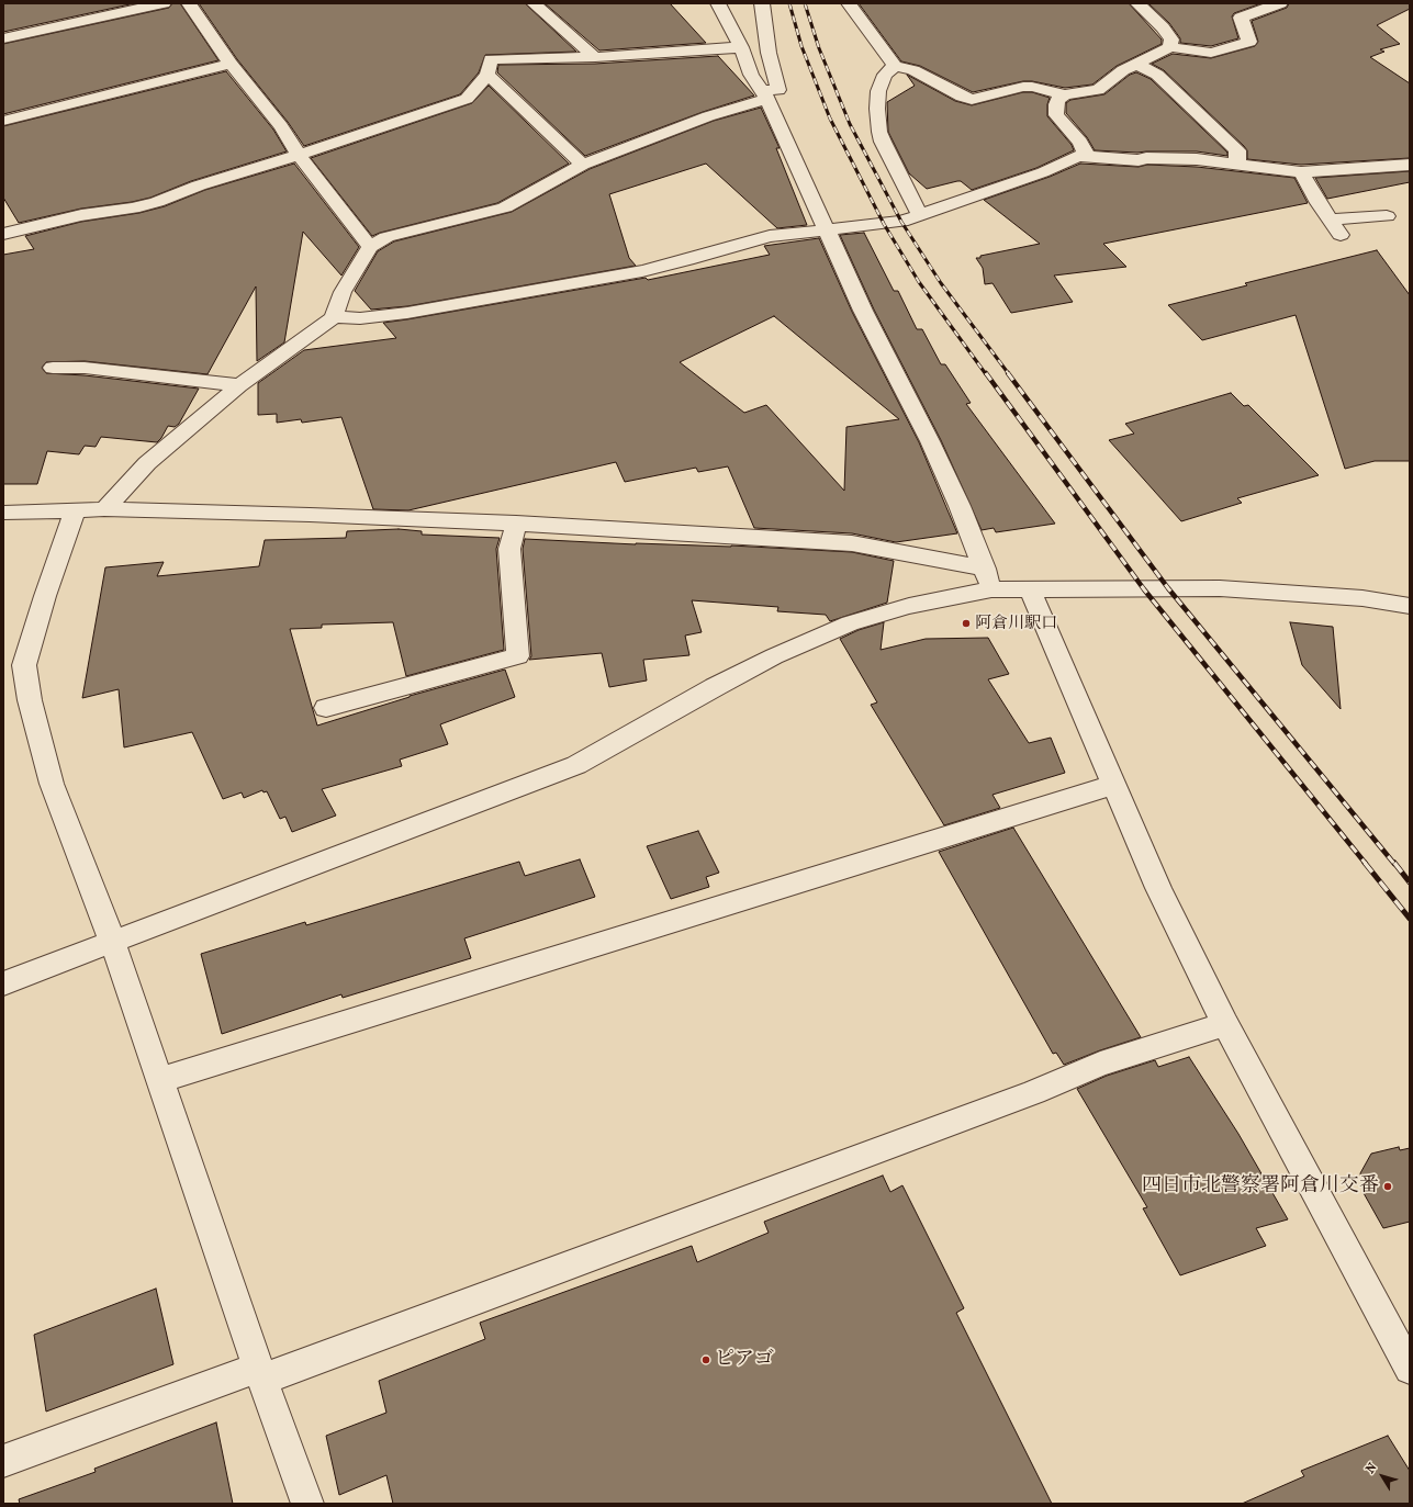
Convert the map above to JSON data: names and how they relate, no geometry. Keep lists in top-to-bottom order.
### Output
{
  "places": ["阿倉川駅口", "四日市北警察署阿倉川交番", "ピアゴ"],
  "north": "top left"
}
